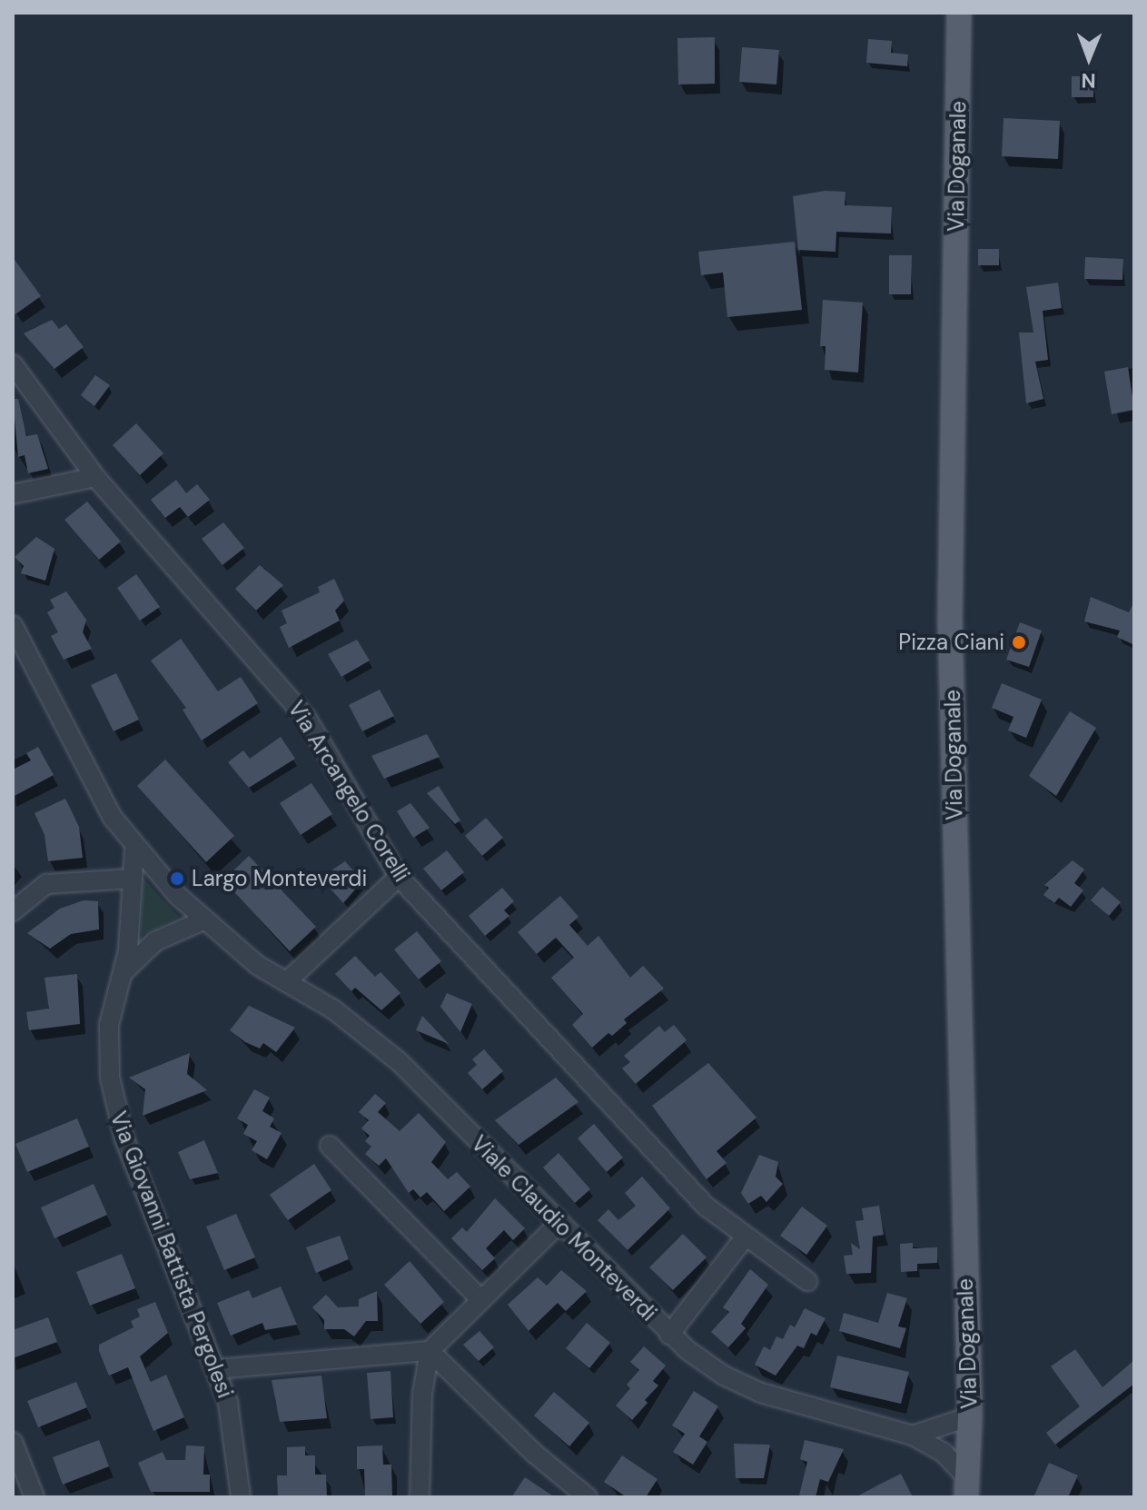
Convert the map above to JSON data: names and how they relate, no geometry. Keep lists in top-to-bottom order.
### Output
{
  "streets": {
    "main road": ["Via Doganale"],
    "street": ["Via Arcangelo Corelli", "Viale Claudio Monteverdi", "Via Giovanni Battista Pergolesi"]
  },
  "crossings": [
    ["Via Doganale", "Viale Claudio Monteverdi"],
    ["Viale Claudio Monteverdi", "Via Giovanni Battista Pergolesi"]
  ],
  "places": ["Pizza Ciani", "Largo Monteverdi"],
  "north": "bottom"
}
